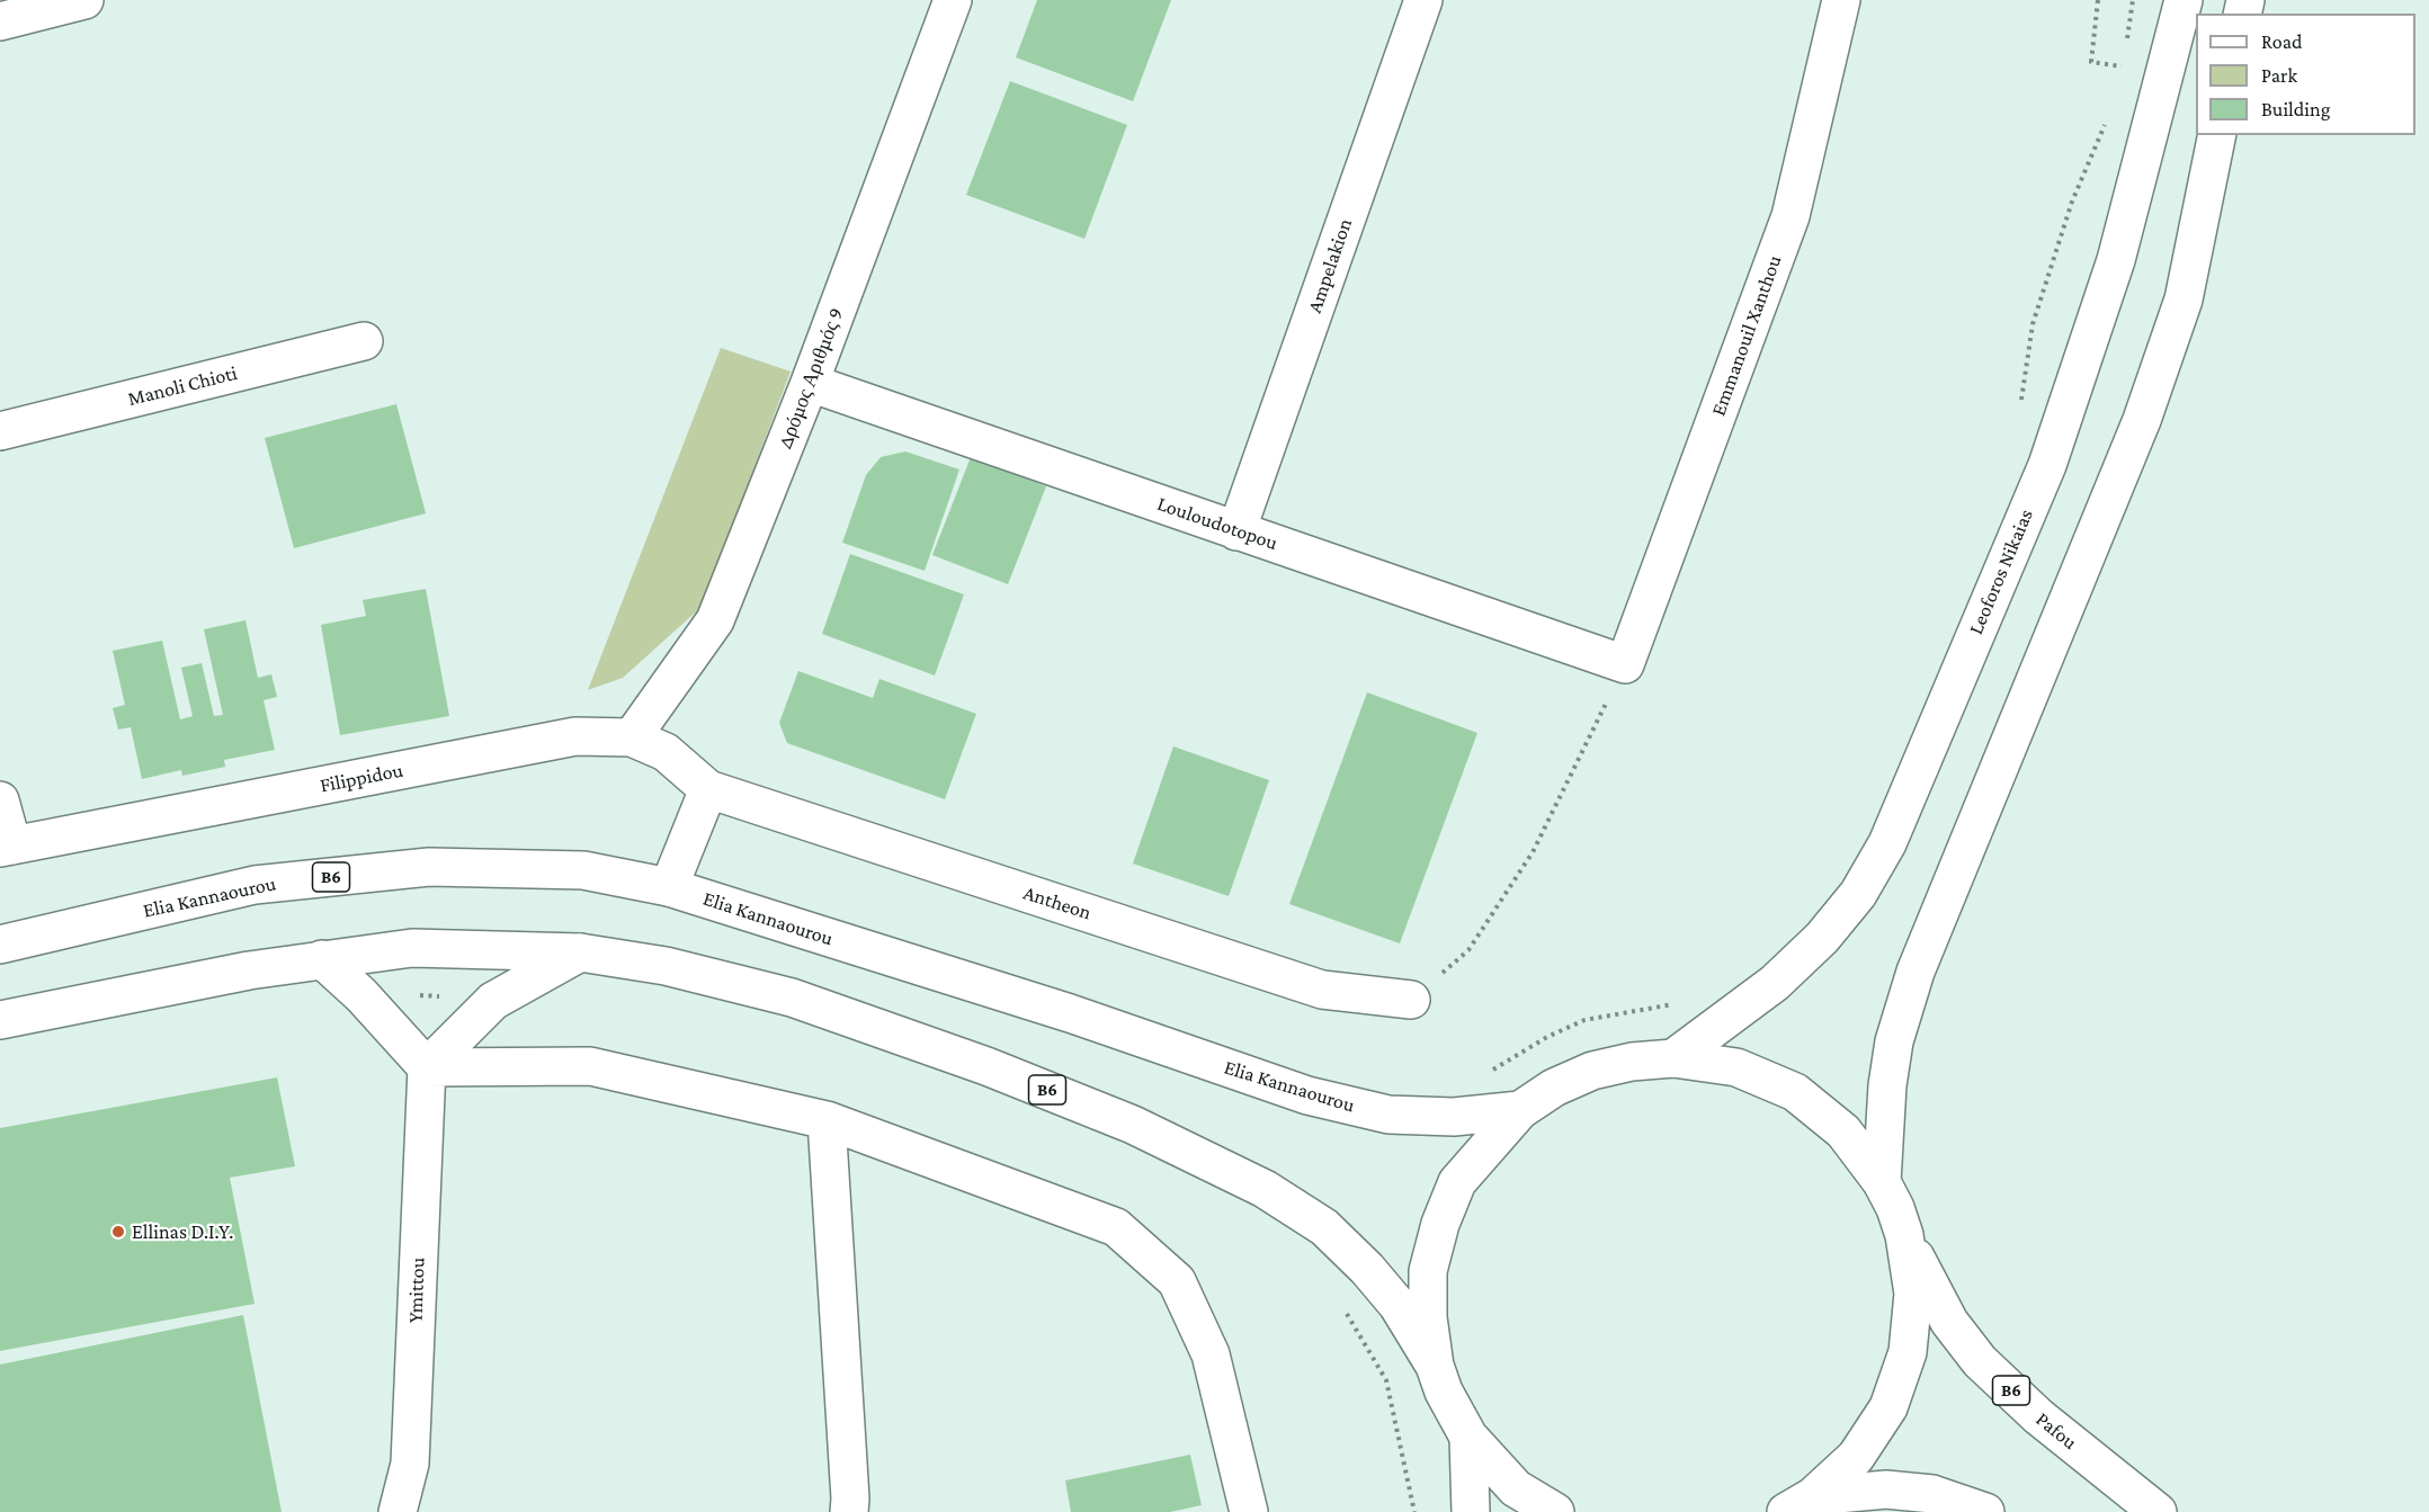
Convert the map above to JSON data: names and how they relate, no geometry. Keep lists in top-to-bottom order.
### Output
{
  "streets": {
    "main road": [
      "Ampelakion",
      "Emmanouil Xanthou",
      "Δρόμος Αριθμός 9",
      "Manoli Chioti",
      "Louloudotopou",
      "Leoforos Nikaias",
      "Filippidou",
      "B6",
      "Elia Kannaourou",
      "Antheon",
      "Ymittou",
      "Pafou"
    ]
  },
  "crossings": [
    ["Ampelakion", "Louloudotopou"],
    ["Emmanouil Xanthou", "Louloudotopou"],
    ["Δρόμος Αριθμός 9", "Louloudotopou"],
    ["Δρόμος Αριθμός 9", "Filippidou"],
    ["Leoforos Nikaias", "B6"],
    ["Filippidou", "Antheon"],
    ["B6", "Elia Kannaourou"],
    ["B6", "Pafou"]
  ],
  "places": ["Ellinas D.I.Y."],
  "legend": ["Road", "Park", "Building"]
}
